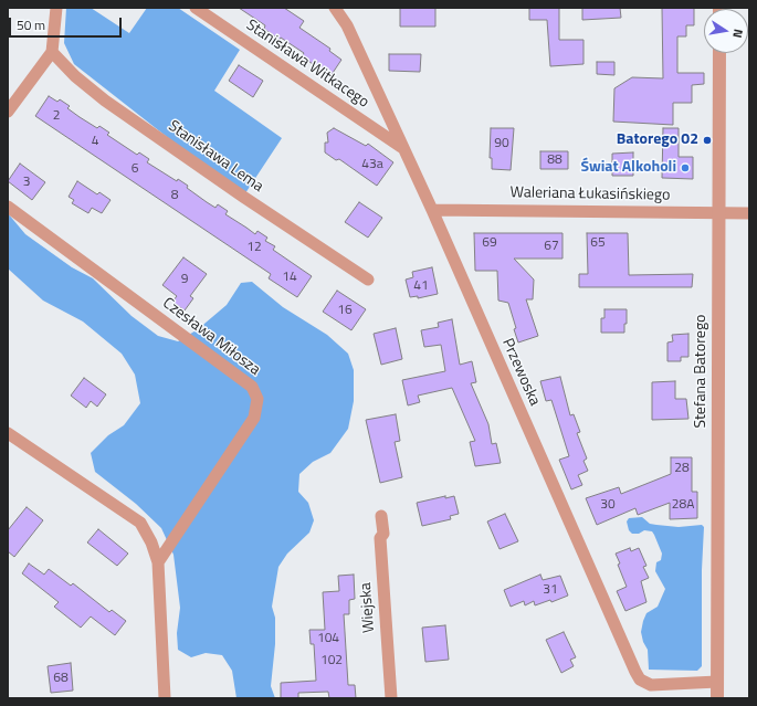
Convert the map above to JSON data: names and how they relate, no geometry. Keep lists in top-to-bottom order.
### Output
{
  "streets": {
    "street": [
      "Stanisława Witkacego",
      "Stanisława Lema",
      "Waleriana Łukasińskiego",
      "Czesława Miłosza",
      "Stefana Batorego",
      "Przewoska",
      "Wiejska"
    ]
  },
  "crossings": [
    ["Stanisława Witkacego", "Przewoska"],
    ["Waleriana Łukasińskiego", "Stefana Batorego"],
    ["Waleriana Łukasińskiego", "Przewoska"],
    ["Stefana Batorego", "Przewoska"]
  ],
  "places": ["Batorego 02", "Świat Alkoholi"],
  "house_numbers": [
    "2",
    "4",
    "90",
    "88",
    "43a",
    "6",
    "3",
    "8",
    "69",
    "65",
    "67",
    "12",
    "14",
    "9",
    "41",
    "16",
    "28",
    "30",
    "28A",
    "31",
    "104",
    "102",
    "68"
  ],
  "scale_bar": "50 m",
  "north": "right"
}
